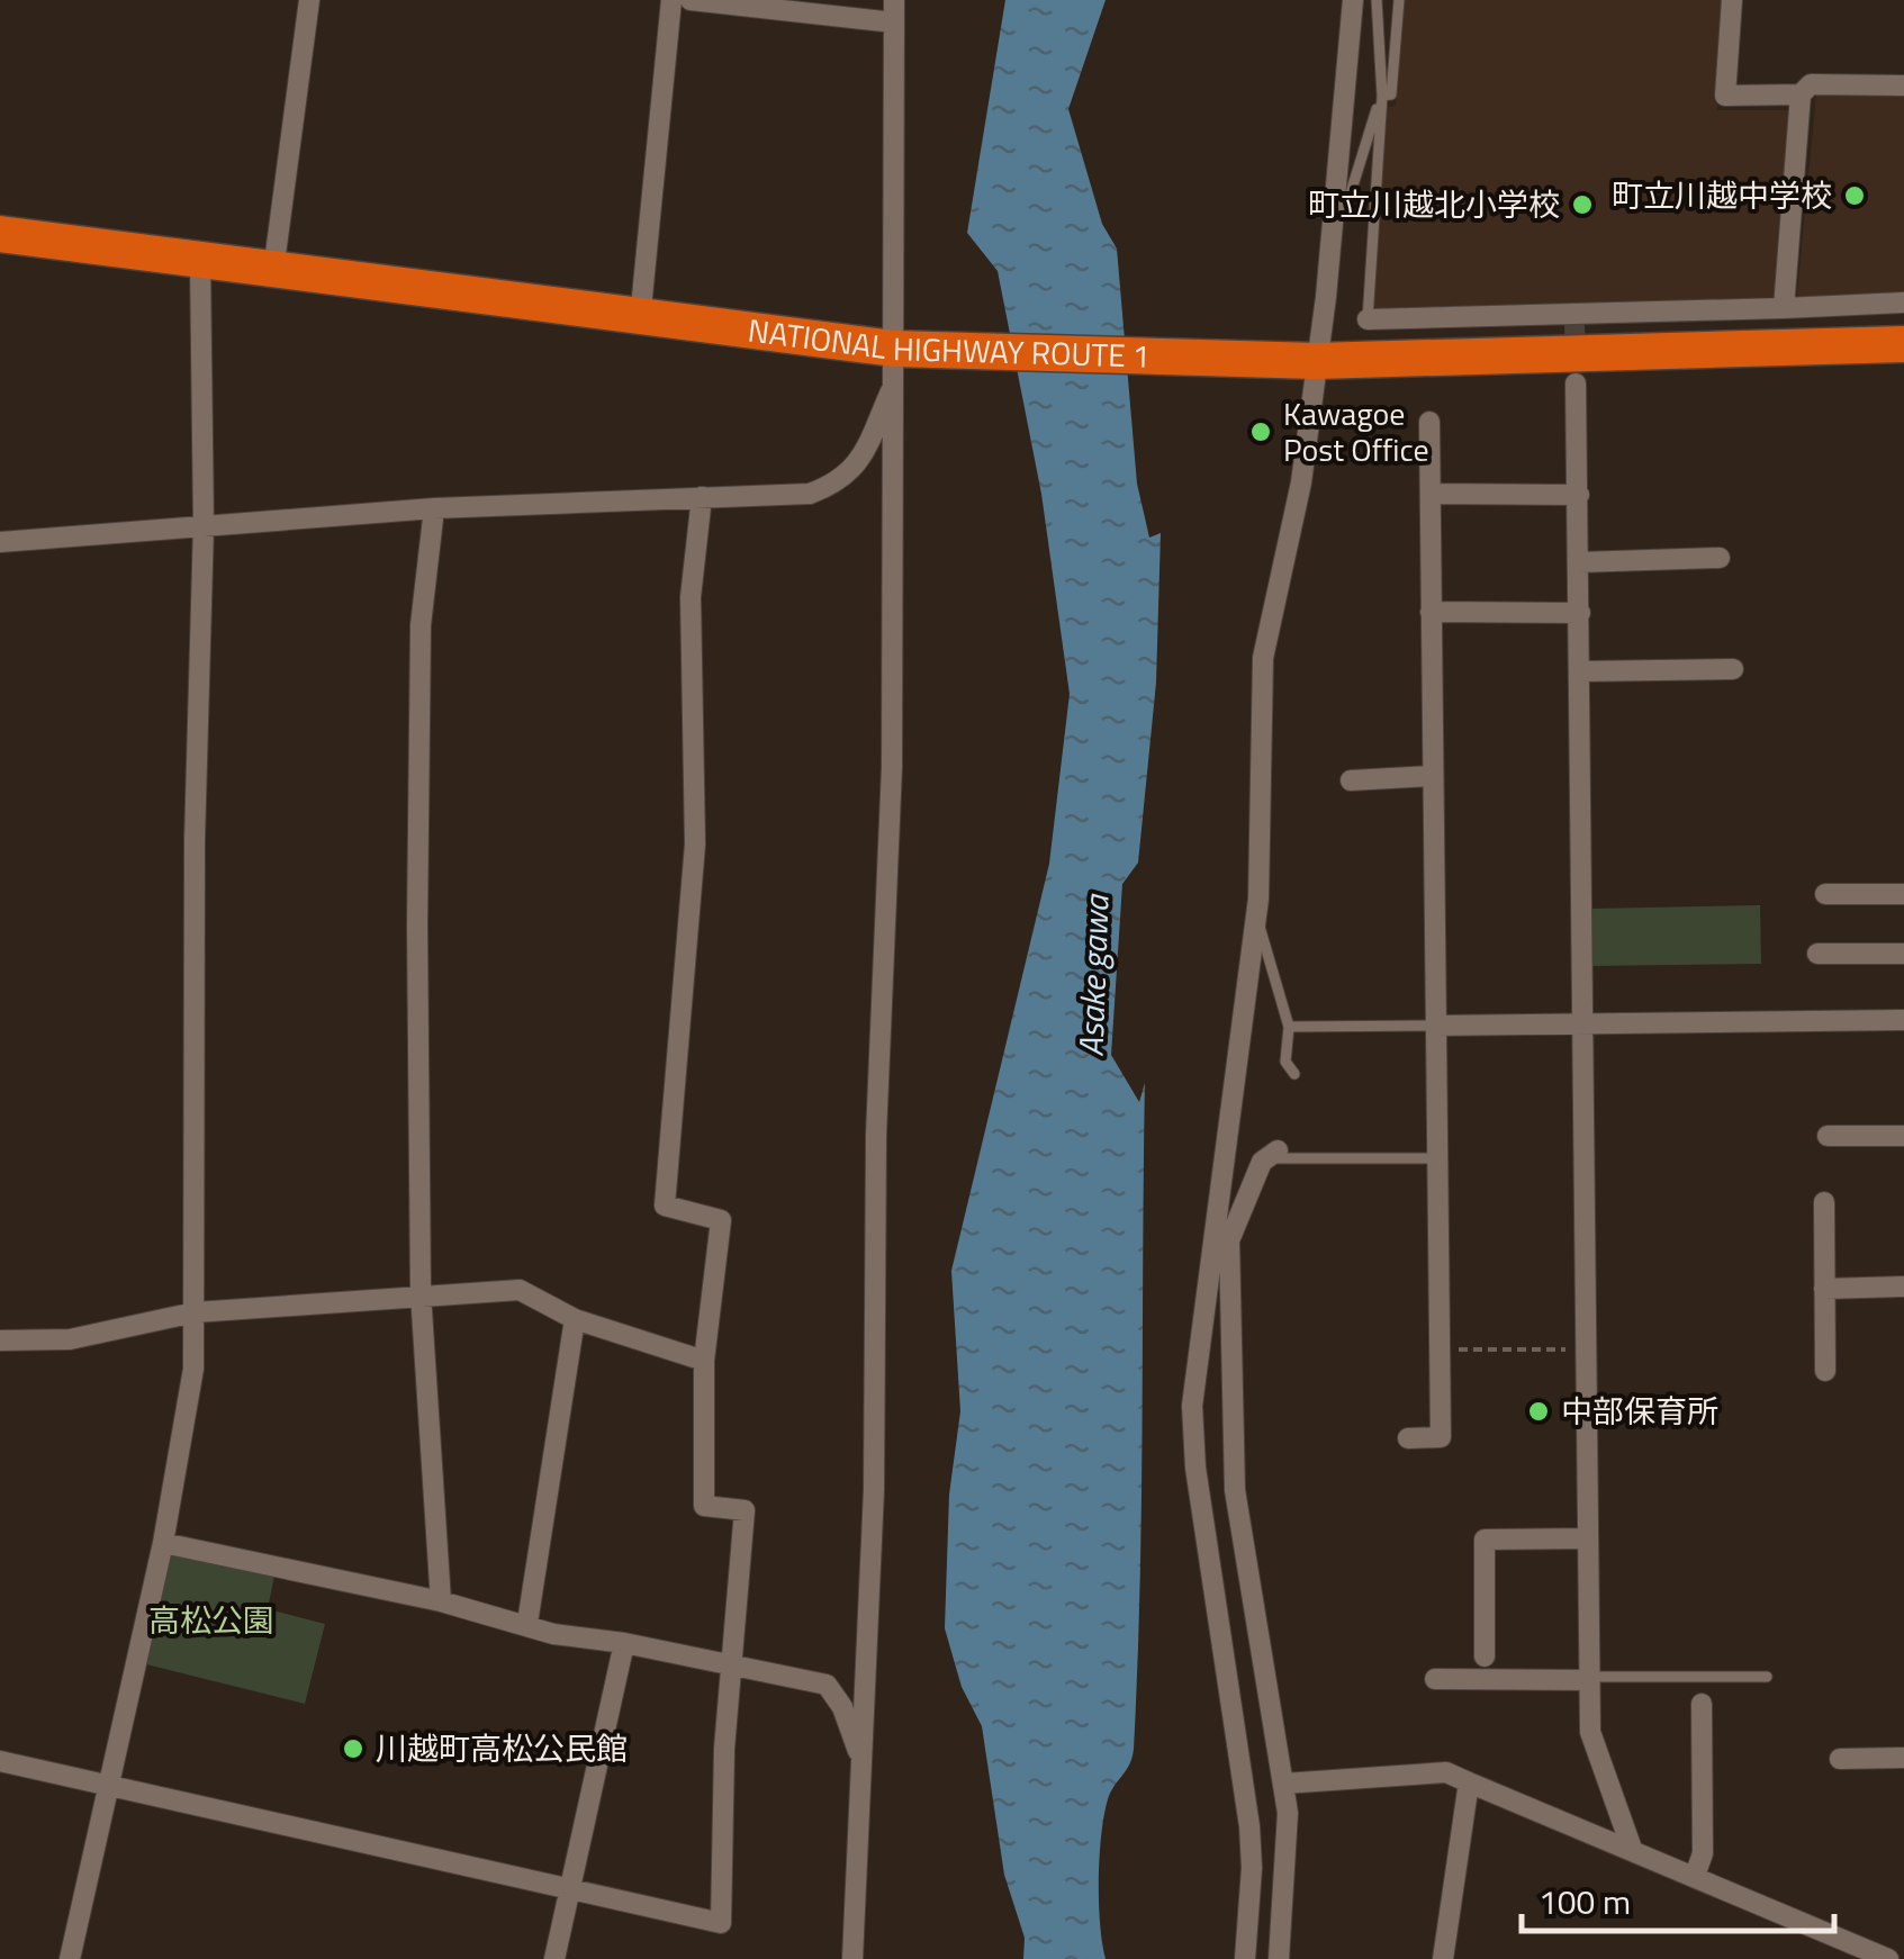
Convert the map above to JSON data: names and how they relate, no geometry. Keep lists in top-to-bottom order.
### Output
{
  "streets": {
    "highway": ["NATIONAL HIGHWAY ROUTE 1"]
  },
  "water": ["Asake gawa"],
  "parks": ["高松公園"],
  "places": [
    "町立川越中学校",
    "町立川越北小学校",
    "Kawagoe Post Office",
    "中部保育所",
    "川越町高松公民館"
  ],
  "scale_bar": "100 m"
}
